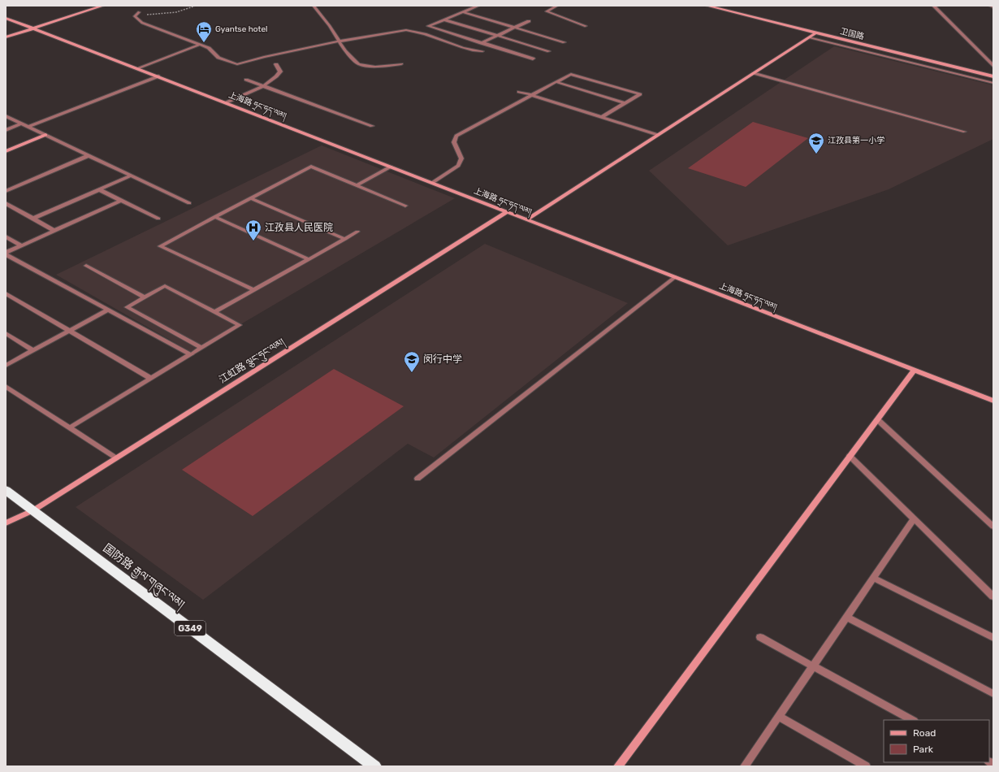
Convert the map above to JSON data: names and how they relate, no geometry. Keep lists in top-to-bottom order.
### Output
{
  "streets": {
    "highway": ["国防路 རྒྱལ་གཞུང་ལམ།", "G349"],
    "main road": ["卫国路", "上海路 ཧྲང་ཧད་ལམ།", "江虹路 ལྕང་ཧུང་ལམ།"]
  },
  "crossings": [
    ["上海路 ཧྲང་ཧད་ལམ།", "江虹路 ལྕང་ཧུང་ལམ།"],
    ["江虹路 ལྕང་ཧུང་ལམ།", "国防路 རྒྱལ་གཞུང་ལམ།"]
  ],
  "places": {
    "hotel": ["Gyantse hotel"],
    "school or university": ["江孜县第一小学", "闵行中学"],
    "hospital": ["江孜县人民医院"]
  },
  "legend": ["Road", "Park"]
}
